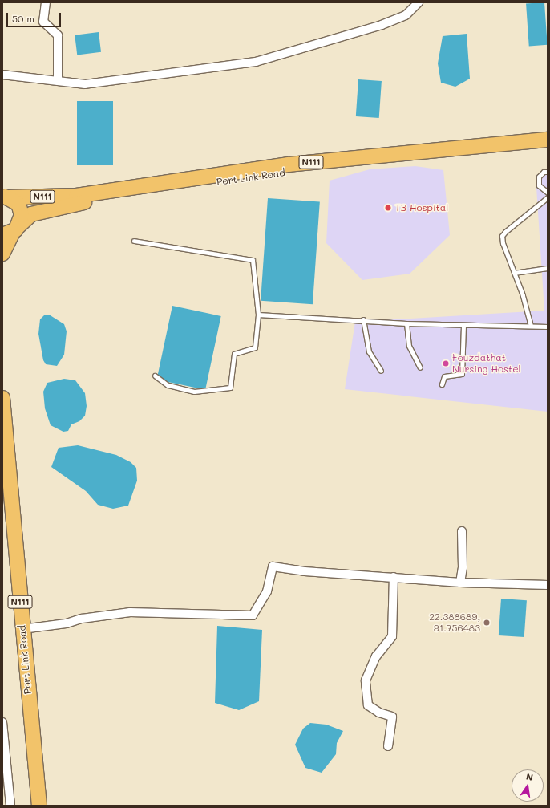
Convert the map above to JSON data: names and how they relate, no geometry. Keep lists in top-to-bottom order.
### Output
{
  "streets": {
    "highway": ["N111", "Port Link Road"]
  },
  "crossings": [
    ["N111", "Port Link Road"]
  ],
  "places": ["TB Hospital", "Fouzdathat Nursing Hostel", "22.388689, 91.756483"],
  "scale_bar": "50 m",
  "north": "top"
}
